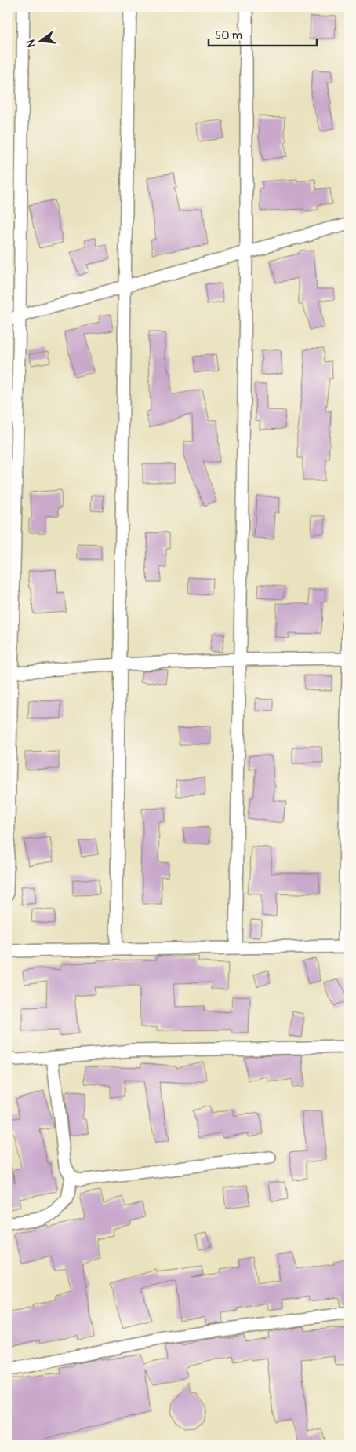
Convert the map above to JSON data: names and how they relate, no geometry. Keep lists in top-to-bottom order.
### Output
{
  "scale_bar": "50 m",
  "north": "left"
}
